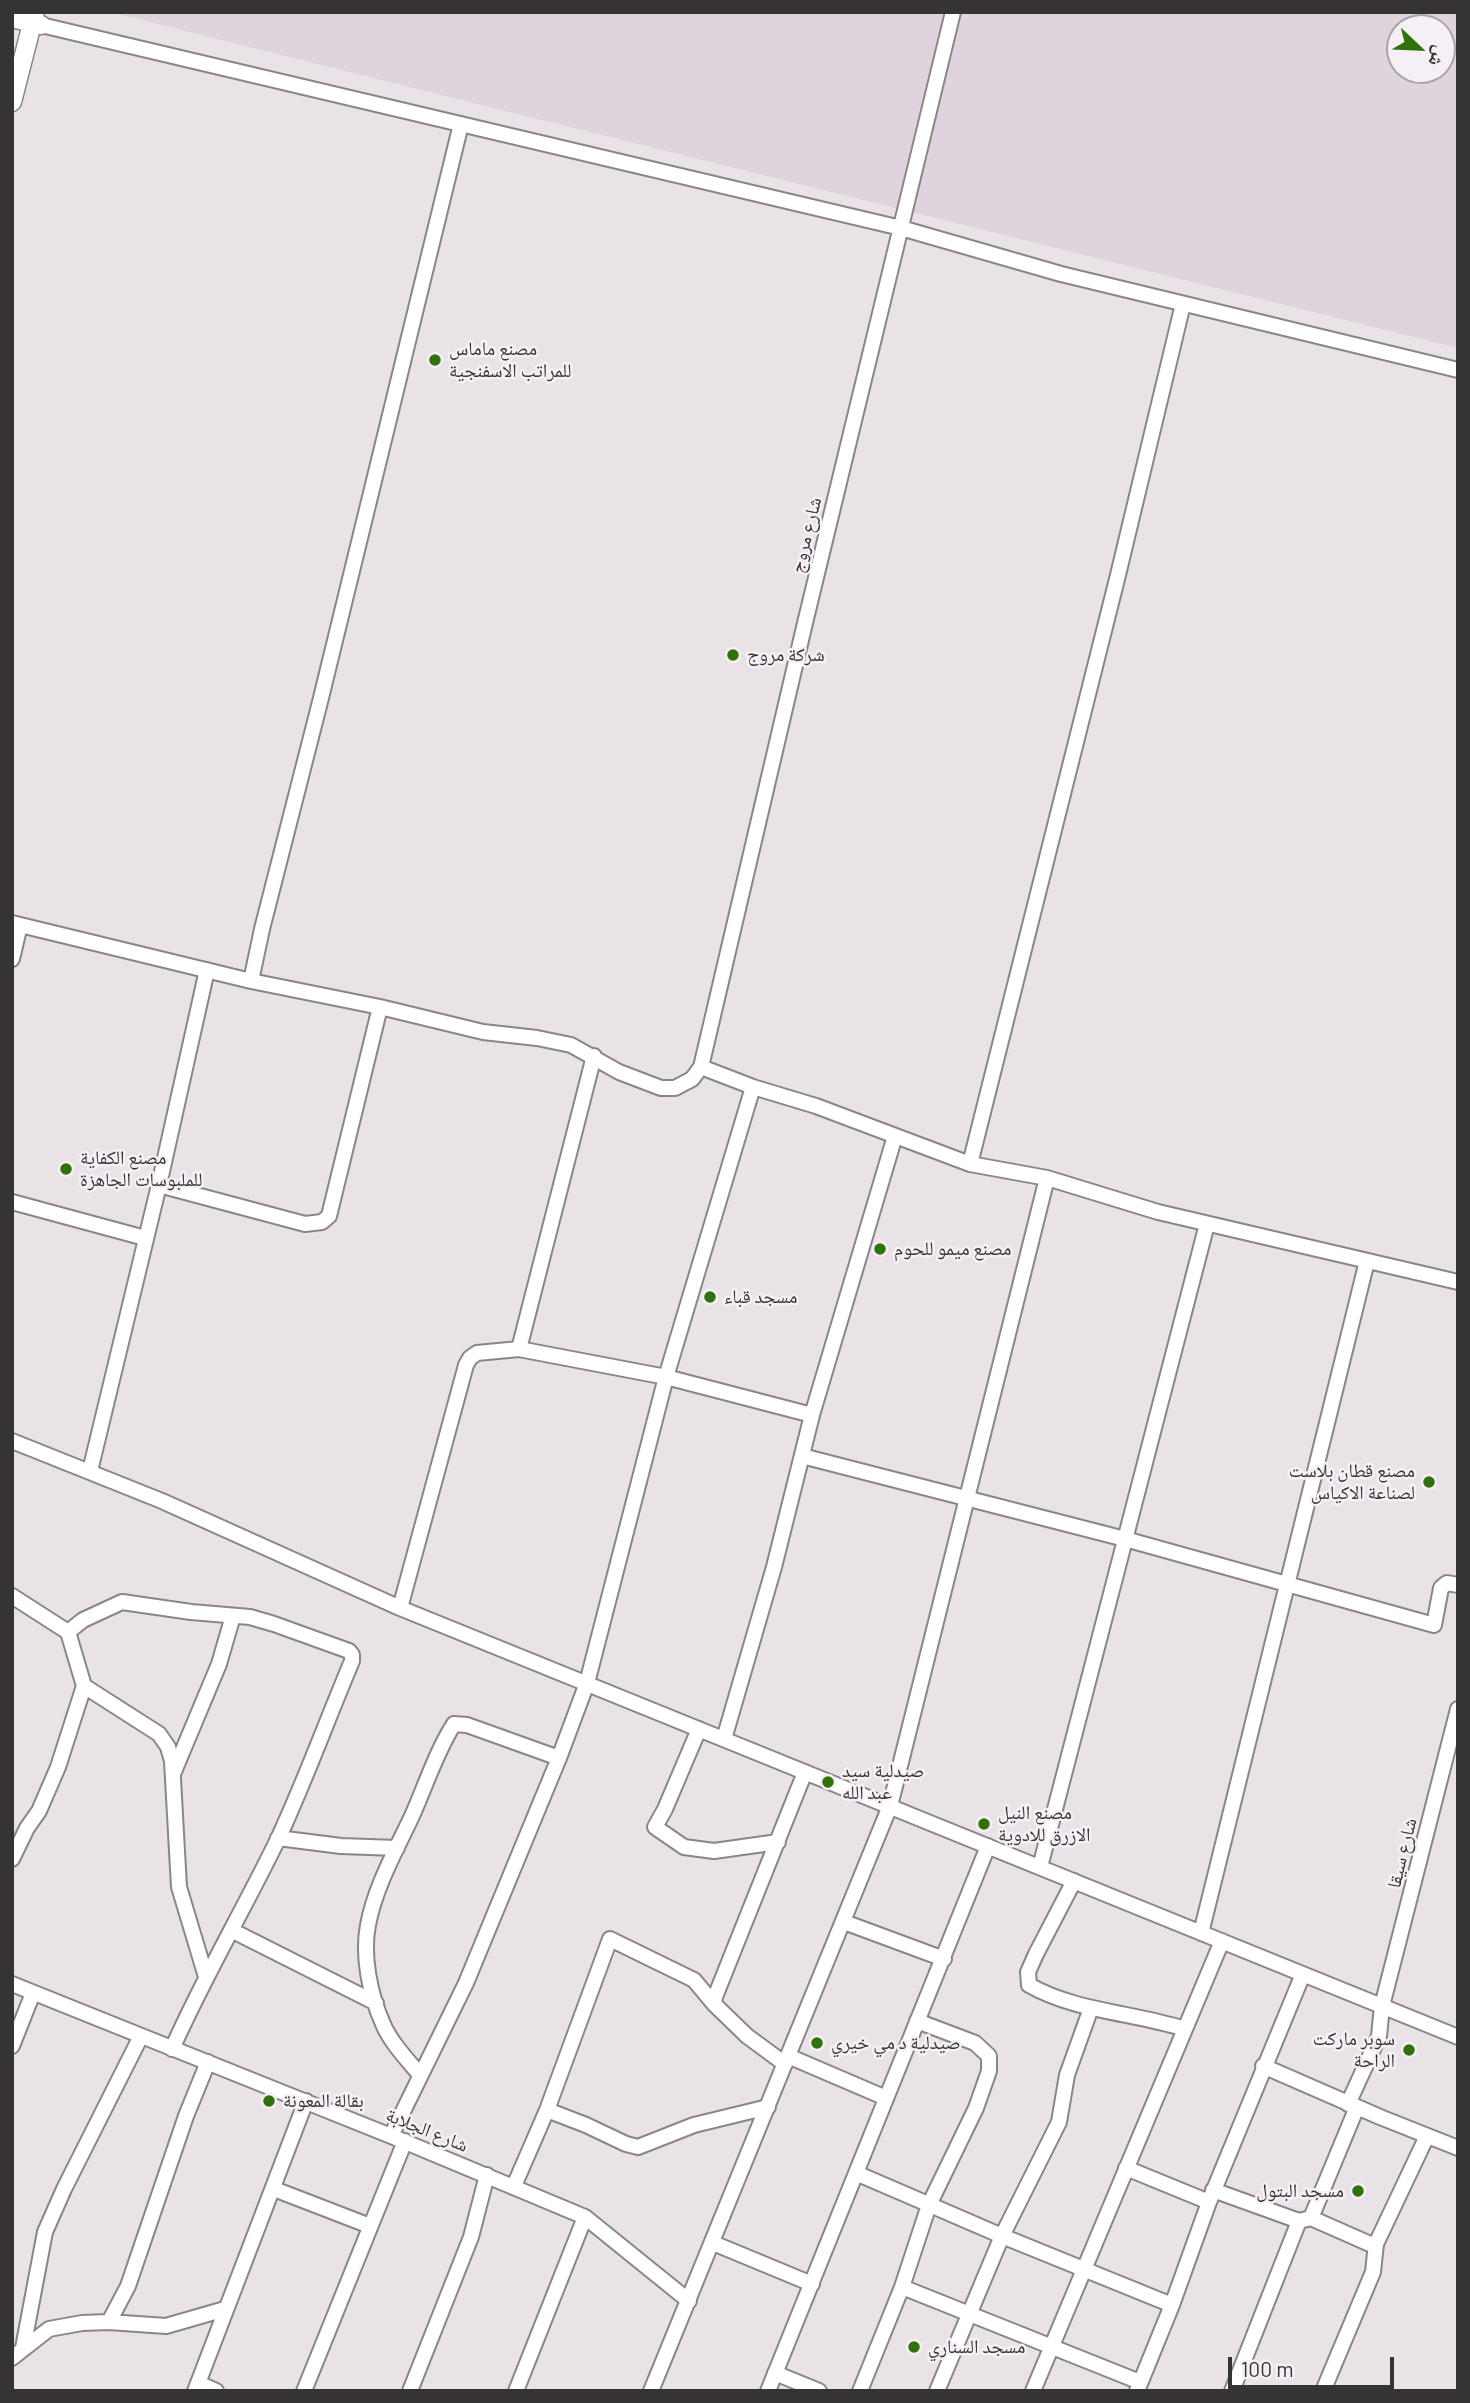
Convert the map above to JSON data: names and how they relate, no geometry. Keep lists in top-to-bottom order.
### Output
{
  "streets": {
    "street": ["شارع مروج", "شارع سيقا", "شارع الجلابة"]
  },
  "places": [
    "مصنع ماماس للمراتب الاسفنجية",
    "شركة مروج",
    "مصنع الكفاية للملبوسات الجاهزة",
    "مصنع ميمو للحوم",
    "مسجد قباء",
    "مصنع قطان بلاست لصناعة الاكياس",
    "صيدلية سيد عبد الله",
    "مصنع النيل الازرق للادوية",
    "صيدلية د مي خيري",
    "سوبر ماركت الراحة",
    "بقالة المعونة",
    "مسجد البتول",
    "مسجد السناري"
  ],
  "scale_bar": "100 m",
  "north": "bottom right"
}
